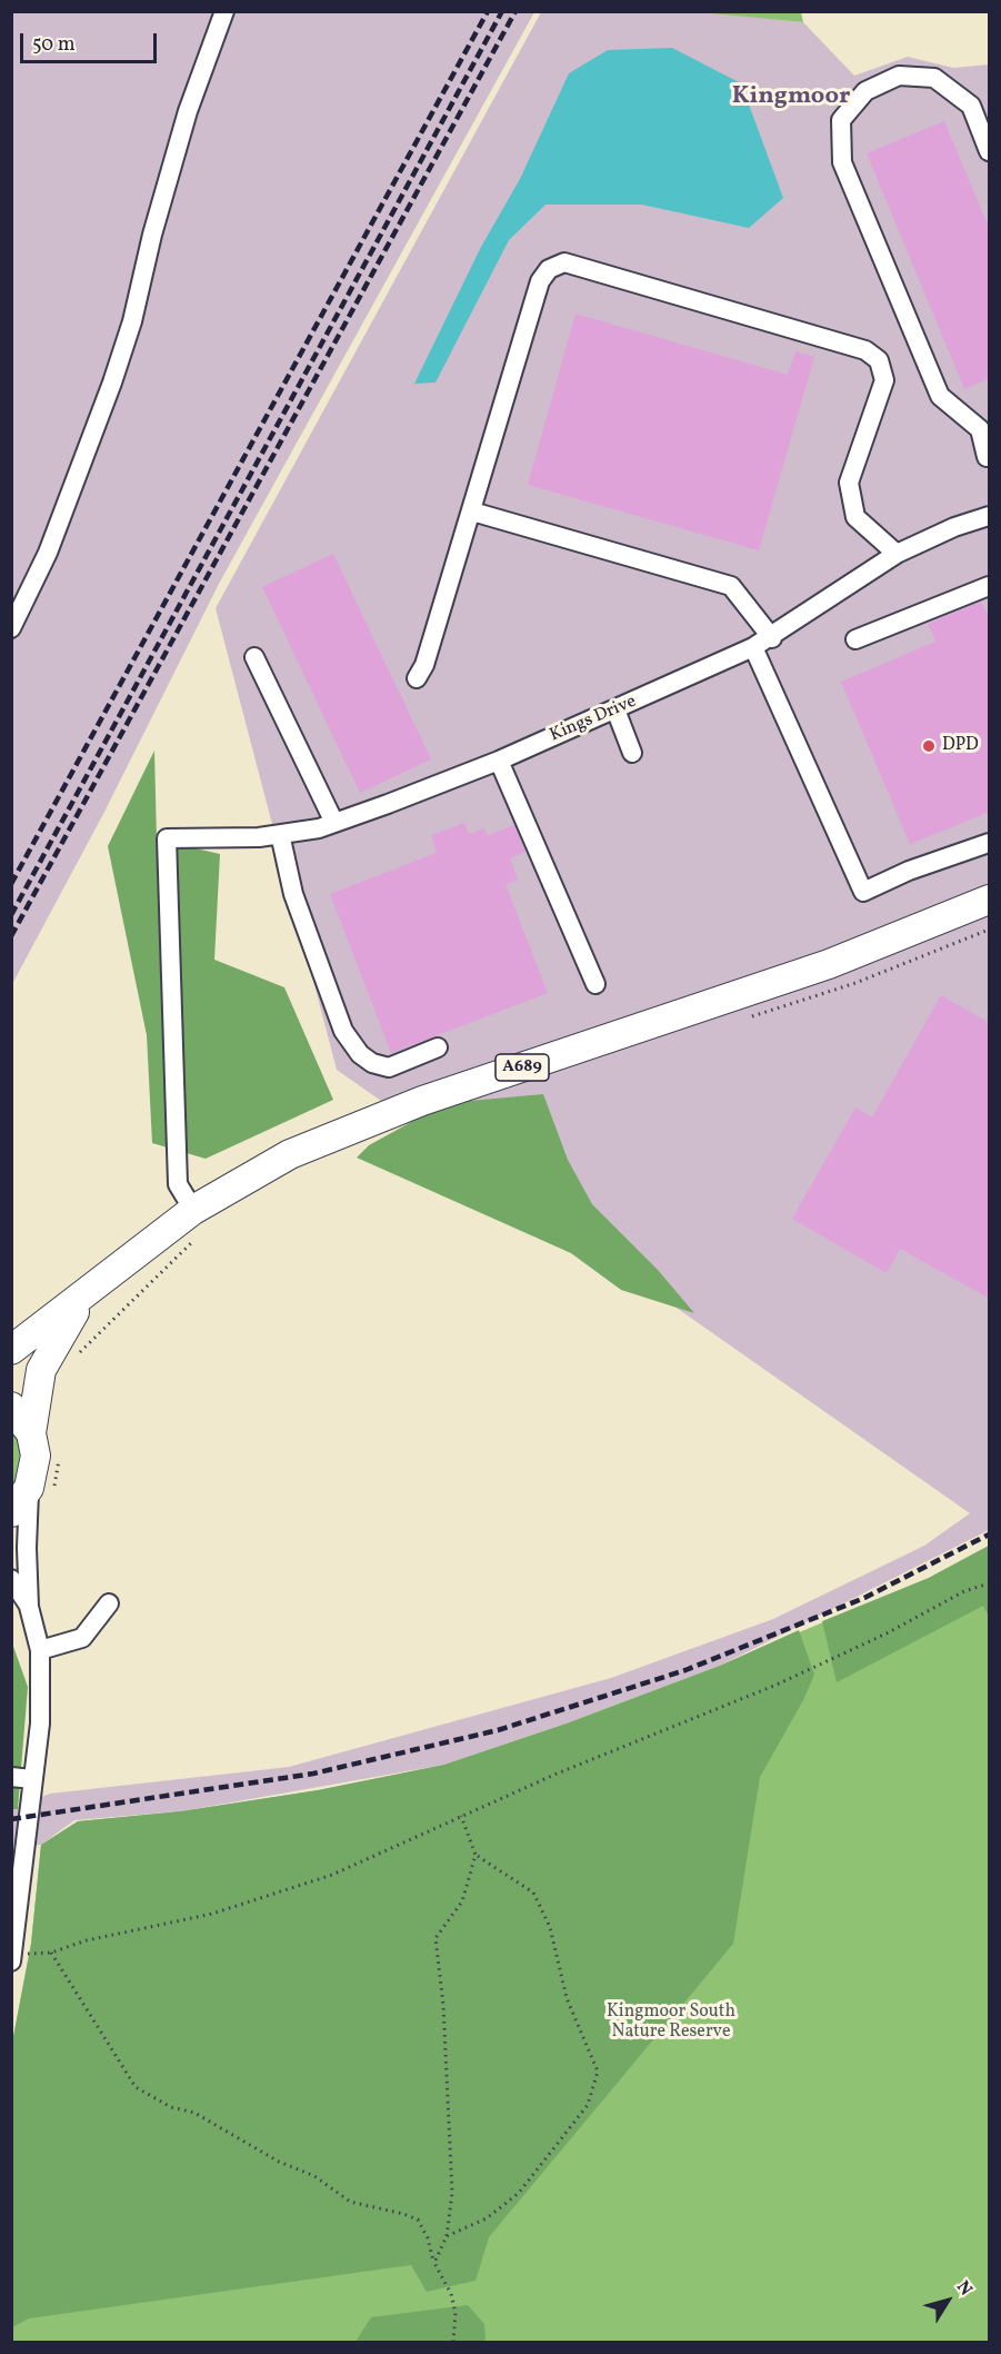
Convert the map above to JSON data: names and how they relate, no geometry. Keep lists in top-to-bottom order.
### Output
{
  "streets": {
    "highway": ["A689"],
    "street": ["Kings Drive"]
  },
  "crossings": [
    ["Kings Drive", "A689"]
  ],
  "districts": ["Kingmoor"],
  "parks": ["Kingmoor South Nature Reserve"],
  "places": ["DPD"],
  "scale_bar": "50 m",
  "north": "top right"
}
